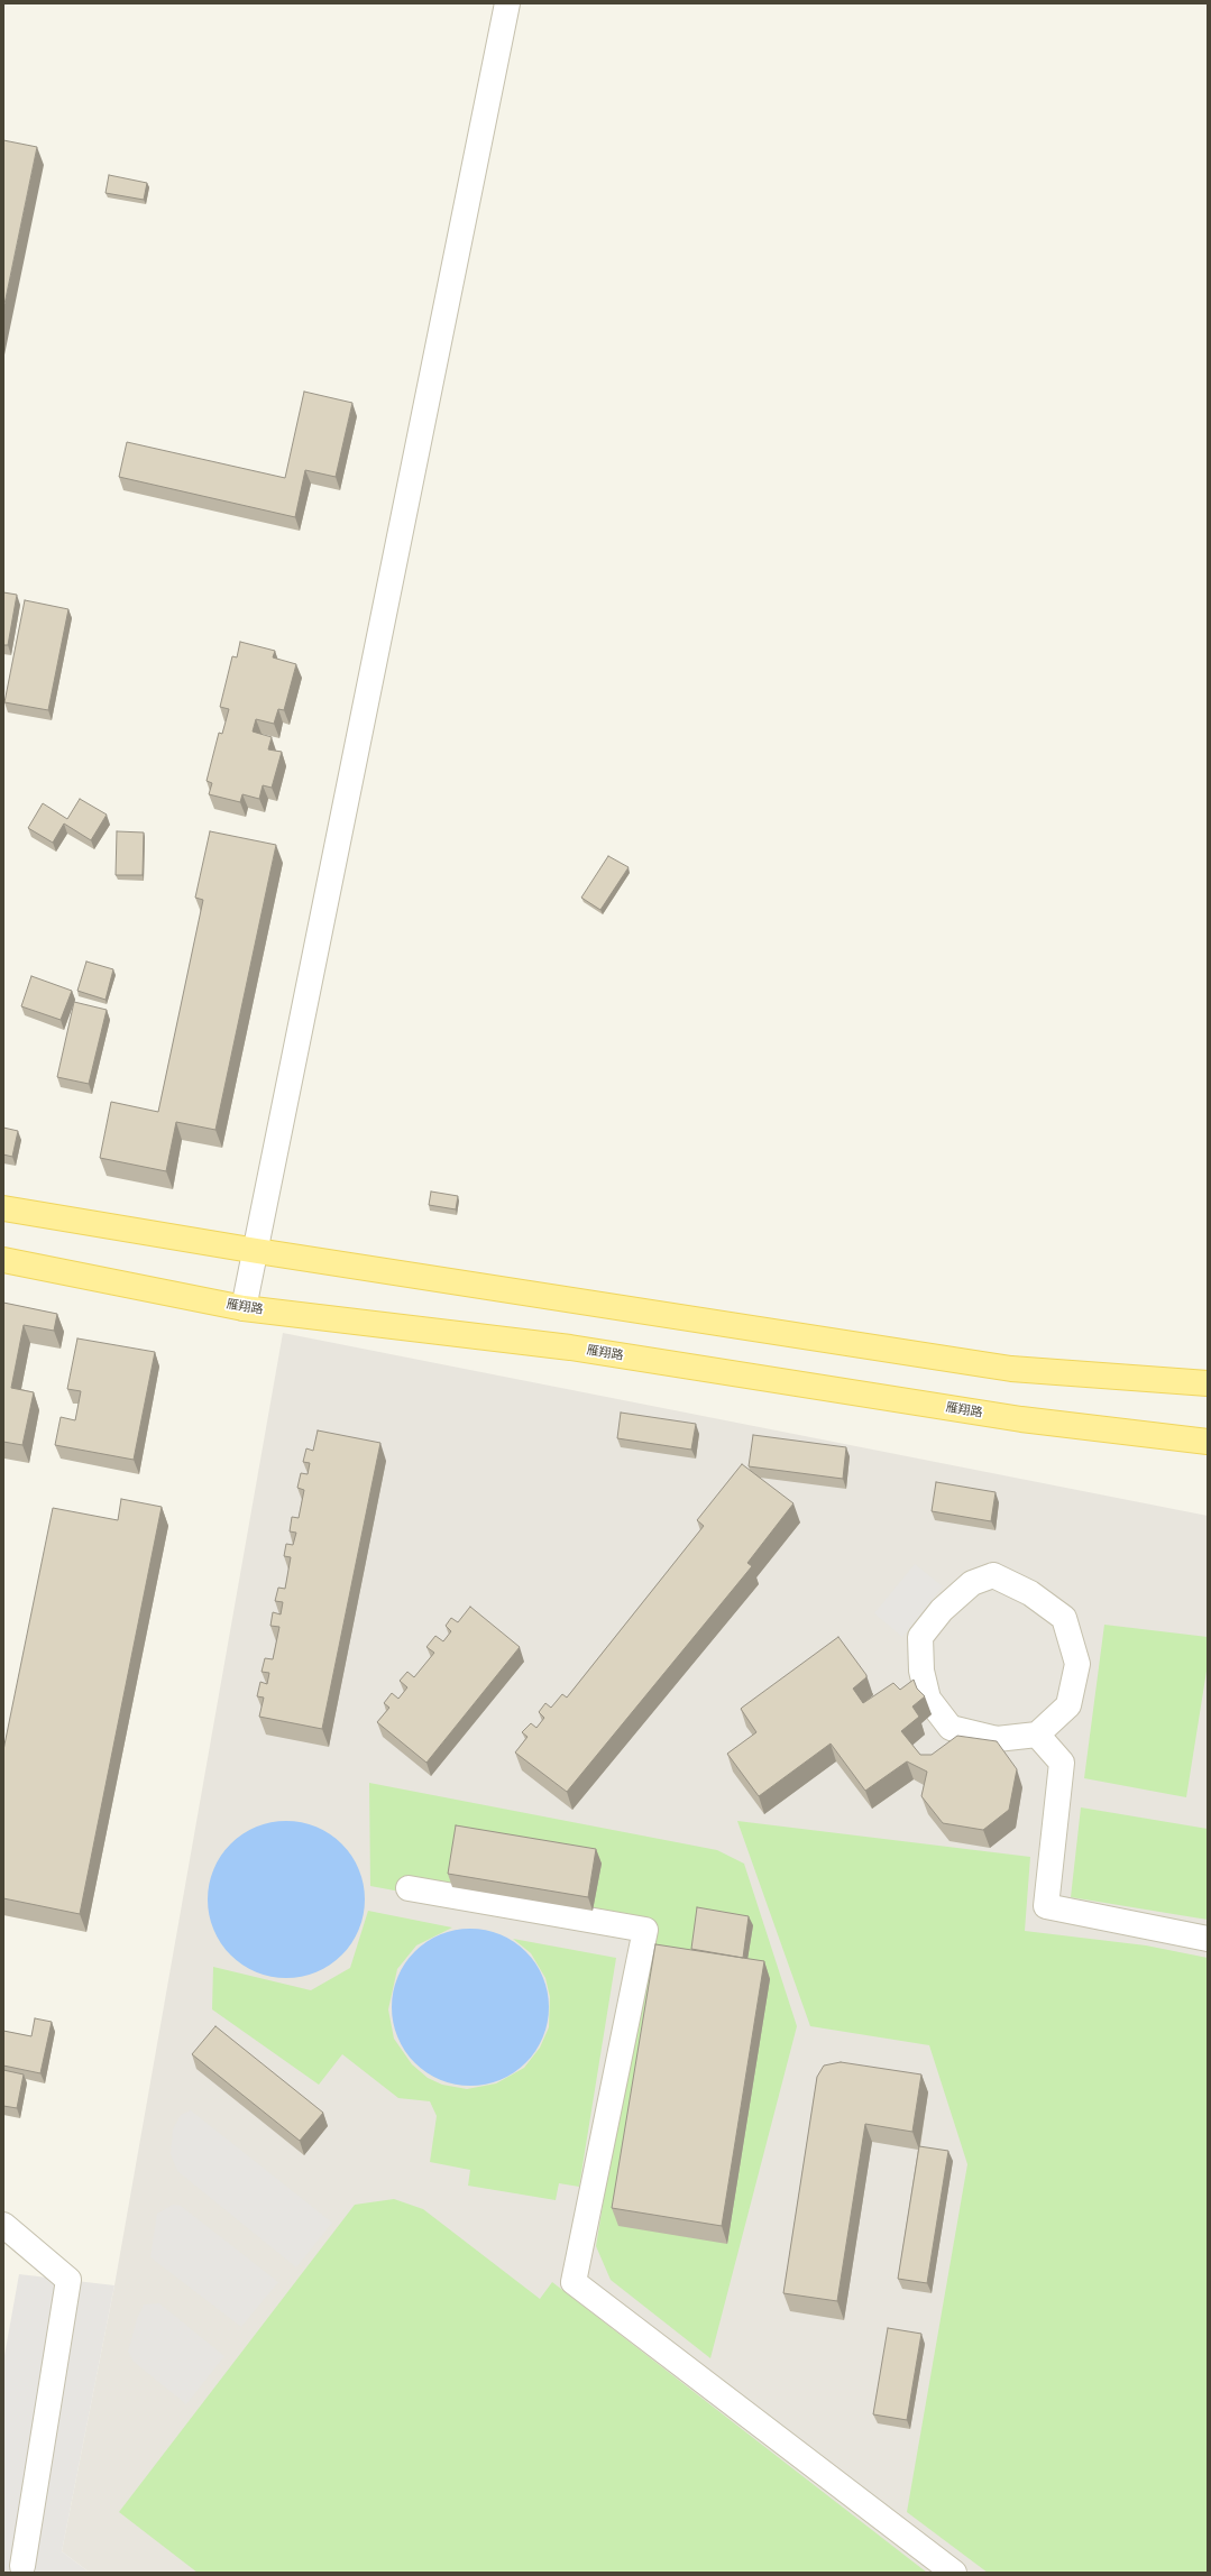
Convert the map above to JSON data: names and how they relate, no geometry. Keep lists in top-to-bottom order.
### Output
{
  "streets": {
    "main road": ["雁翔路"]
  }
}
